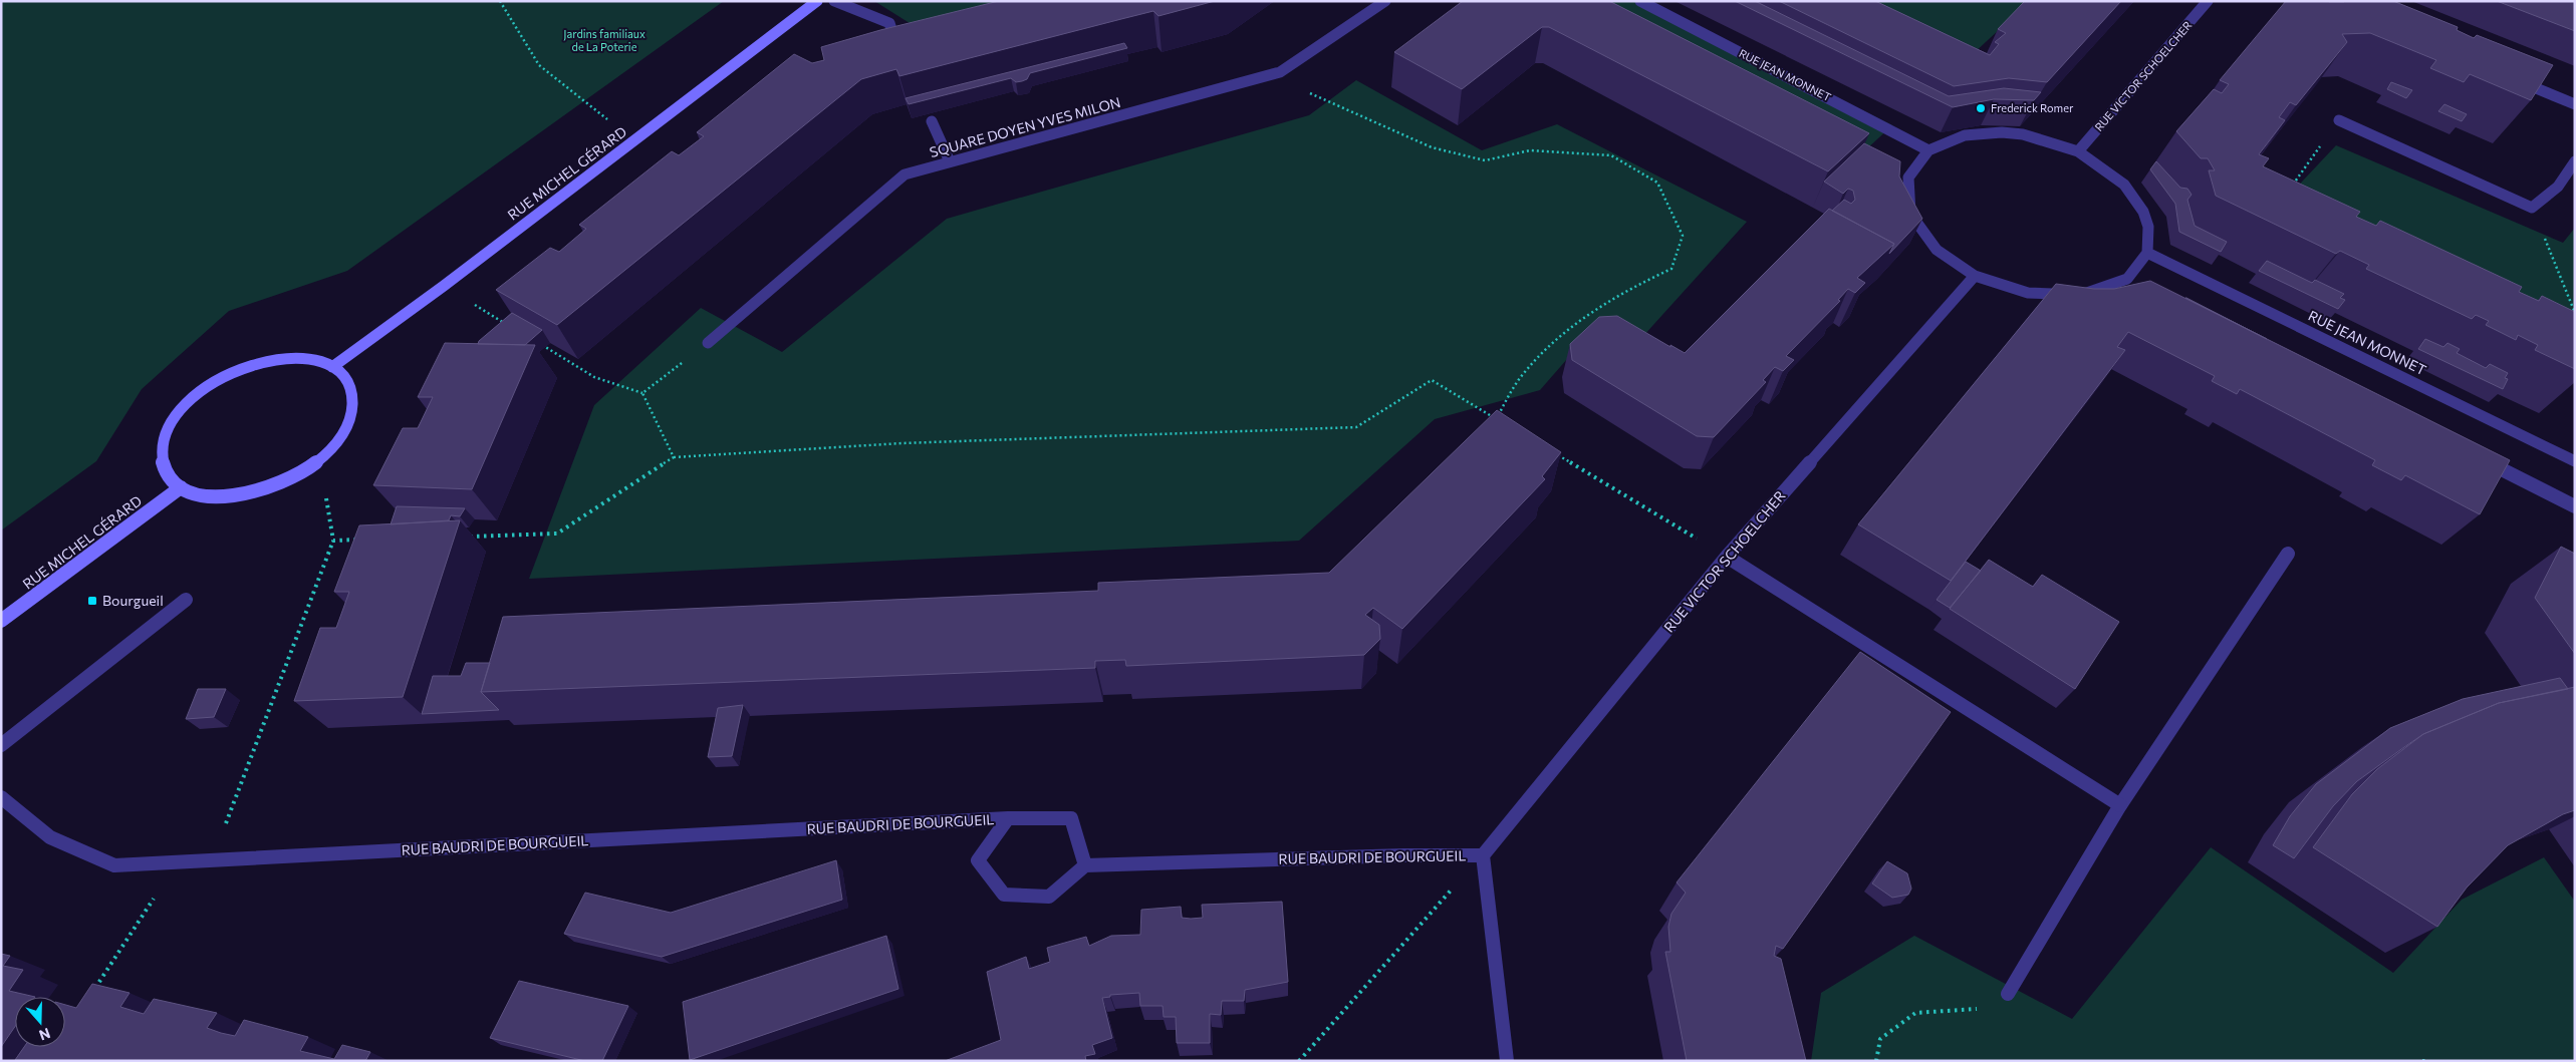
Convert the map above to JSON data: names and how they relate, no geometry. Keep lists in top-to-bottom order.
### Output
{
  "streets": {
    "street": [
      "RUE JEAN MONNET",
      "RUE VICTOR SCHOELCHER",
      "SQUARE DOYEN YVES MILON",
      "RUE MICHEL GÉRARD",
      "RUE BAUDRI DE BOURGUEIL"
    ]
  },
  "crossings": [
    ["RUE VICTOR SCHOELCHER", "RUE BAUDRI DE BOURGUEIL"]
  ],
  "parks": ["Jardins familiaux de La Poterie"],
  "places": {
    "other": ["Frederick Romer"],
    "transit": ["Bourgueil"]
  },
  "north": "bottom"
}
